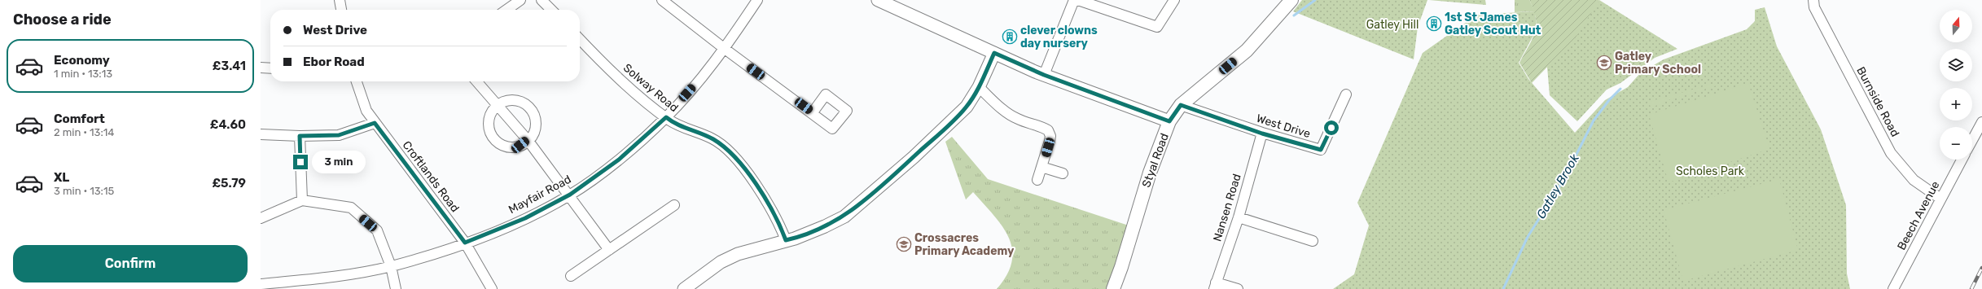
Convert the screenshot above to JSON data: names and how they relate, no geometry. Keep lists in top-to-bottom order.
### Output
{
  "streets": {
    "main road": ["Styal Road"],
    "street": [
      "Solway Road",
      "Burnside Road",
      "West Drive",
      "Croftlands Road",
      "Mayfair Road",
      "Nansen Road",
      "Beech Avenue"
    ]
  },
  "crossings": [
    ["Solway Road", "Mayfair Road"],
    ["Burnside Road", "Beech Avenue"],
    ["West Drive", "Styal Road"],
    ["West Drive", "Nansen Road"],
    ["Croftlands Road", "Mayfair Road"]
  ],
  "water": ["Gatley Brook"],
  "parks": ["Gatley Hill", "Scholes Park"],
  "places": {
    "building": ["1st St James Gatley Scout Hut", "clever clowns day nursery"],
    "school or university": ["Gatley Primary School", "Crossacres Primary Academy"]
  },
  "north": "top",
  "page": {
    "heading": "Choose a ride",
    "map_buttons": ["+", "−"],
    "banner": ["West Drive", "Ebor Road"],
    "list": [
      {
        "name": "Economy",
        "note": "1 min · 13:13",
        "value": "£3.41"
      },
      {
        "name": "Comfort",
        "note": "2 min · 13:14",
        "value": "£4.60"
      },
      {
        "name": "XL",
        "note": "3 min · 13:15",
        "value": "£5.79"
      }
    ],
    "bubble": "3 min",
    "buttons": "Confirm"
  }
}
